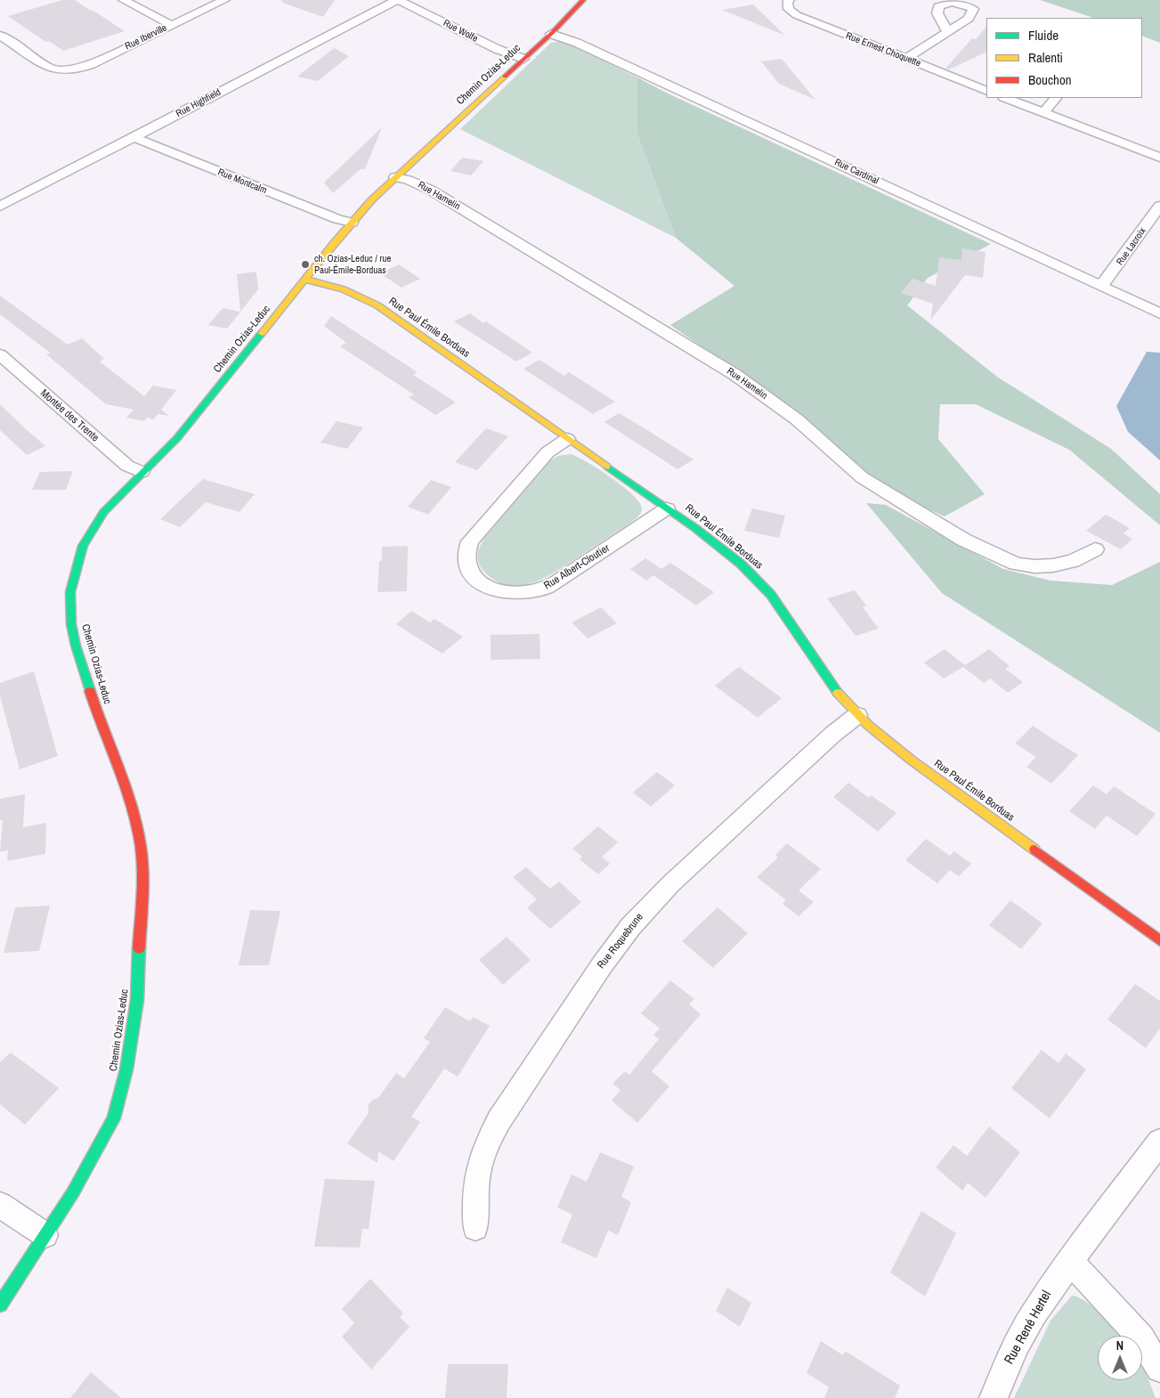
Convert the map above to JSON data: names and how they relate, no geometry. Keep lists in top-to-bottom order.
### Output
{
  "streets": {
    "street": [
      "Rue Wolfe",
      "Rue Iberville",
      "Rue Ernest Choquette",
      "Chemin Ozias-Leduc",
      "Rue Highfield",
      "Rue Cardinal",
      "Rue Montcalm",
      "Rue Hamelin",
      "Rue Lacroix",
      "Rue Paul Émile Borduas",
      "Montée des Trente",
      "Rue Albert-Cloutier",
      "Rue Roquebrune",
      "Rue René Hertel"
    ]
  },
  "crossings": [
    ["Rue Wolfe", "Chemin Ozias-Leduc"],
    ["Rue Wolfe", "Rue Highfield"],
    ["Chemin Ozias-Leduc", "Rue Cardinal"],
    ["Chemin Ozias-Leduc", "Rue Montcalm"],
    ["Chemin Ozias-Leduc", "Rue Hamelin"],
    ["Chemin Ozias-Leduc", "Rue Paul Émile Borduas"],
    ["Chemin Ozias-Leduc", "Montée des Trente"],
    ["Rue Highfield", "Rue Montcalm"],
    ["Rue Cardinal", "Rue Lacroix"],
    ["Rue Paul Émile Borduas", "Rue Albert-Cloutier"],
    ["Rue Paul Émile Borduas", "Rue Roquebrune"]
  ],
  "places": ["ch. Ozias-Leduc / rue Paul-Émile-Borduas"],
  "legend": ["Fluide", "Ralenti", "Bouchon"],
  "north": "top"
}
